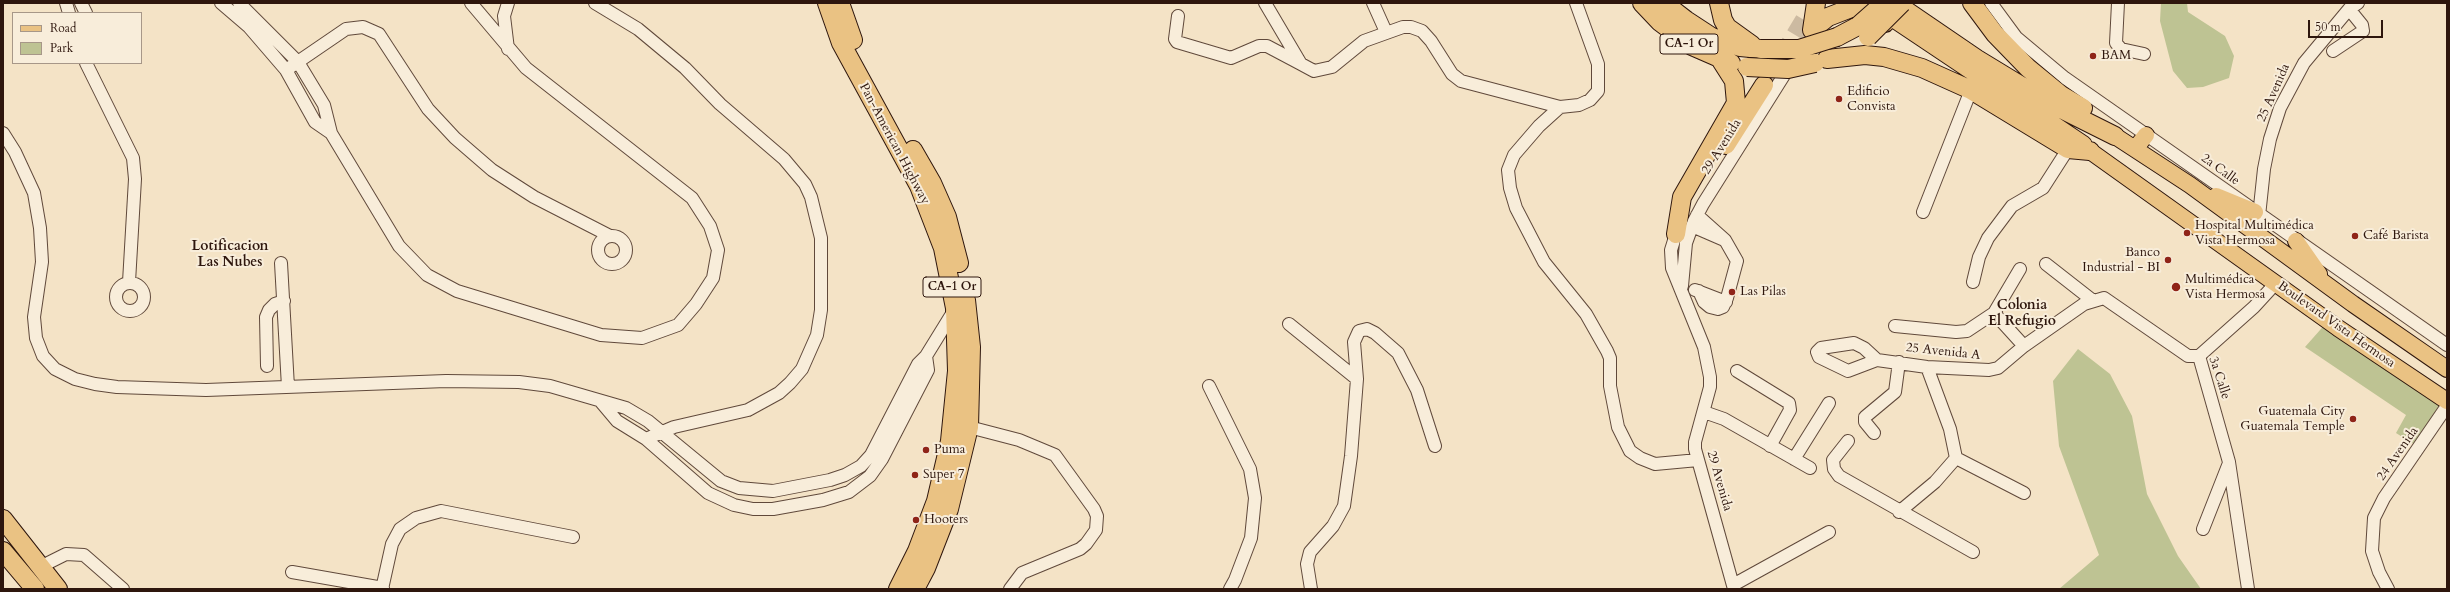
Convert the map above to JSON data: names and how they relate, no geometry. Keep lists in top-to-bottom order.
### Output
{
  "streets": {
    "highway": ["CA-1 Or", "Pan-American Highway"],
    "main road": ["Boulevard Vista Hermosa"],
    "street": [
      "25 Avenida",
      "29 Avenida",
      "2a Calle",
      "25 Avenida A",
      "3a Calle",
      "24 Avenida"
    ]
  },
  "crossings": [
    ["25 Avenida", "2a Calle"],
    ["25 Avenida A", "3a Calle"]
  ],
  "districts": ["Lotificacion Las Nubes", "Colonia El Refugio"],
  "places": [
    "BAM",
    "Edificio Convista",
    "Hospital Multimédica Vista Hermosa",
    "Café Barista",
    "Banco Industrial - BI",
    "Multimédica Vista Hermosa",
    "Las Pilas",
    "Guatemala City Guatemala Temple",
    "Puma",
    "Super 7",
    "Hooters"
  ],
  "legend": ["Road", "Park"],
  "scale_bar": "50 m"
}
